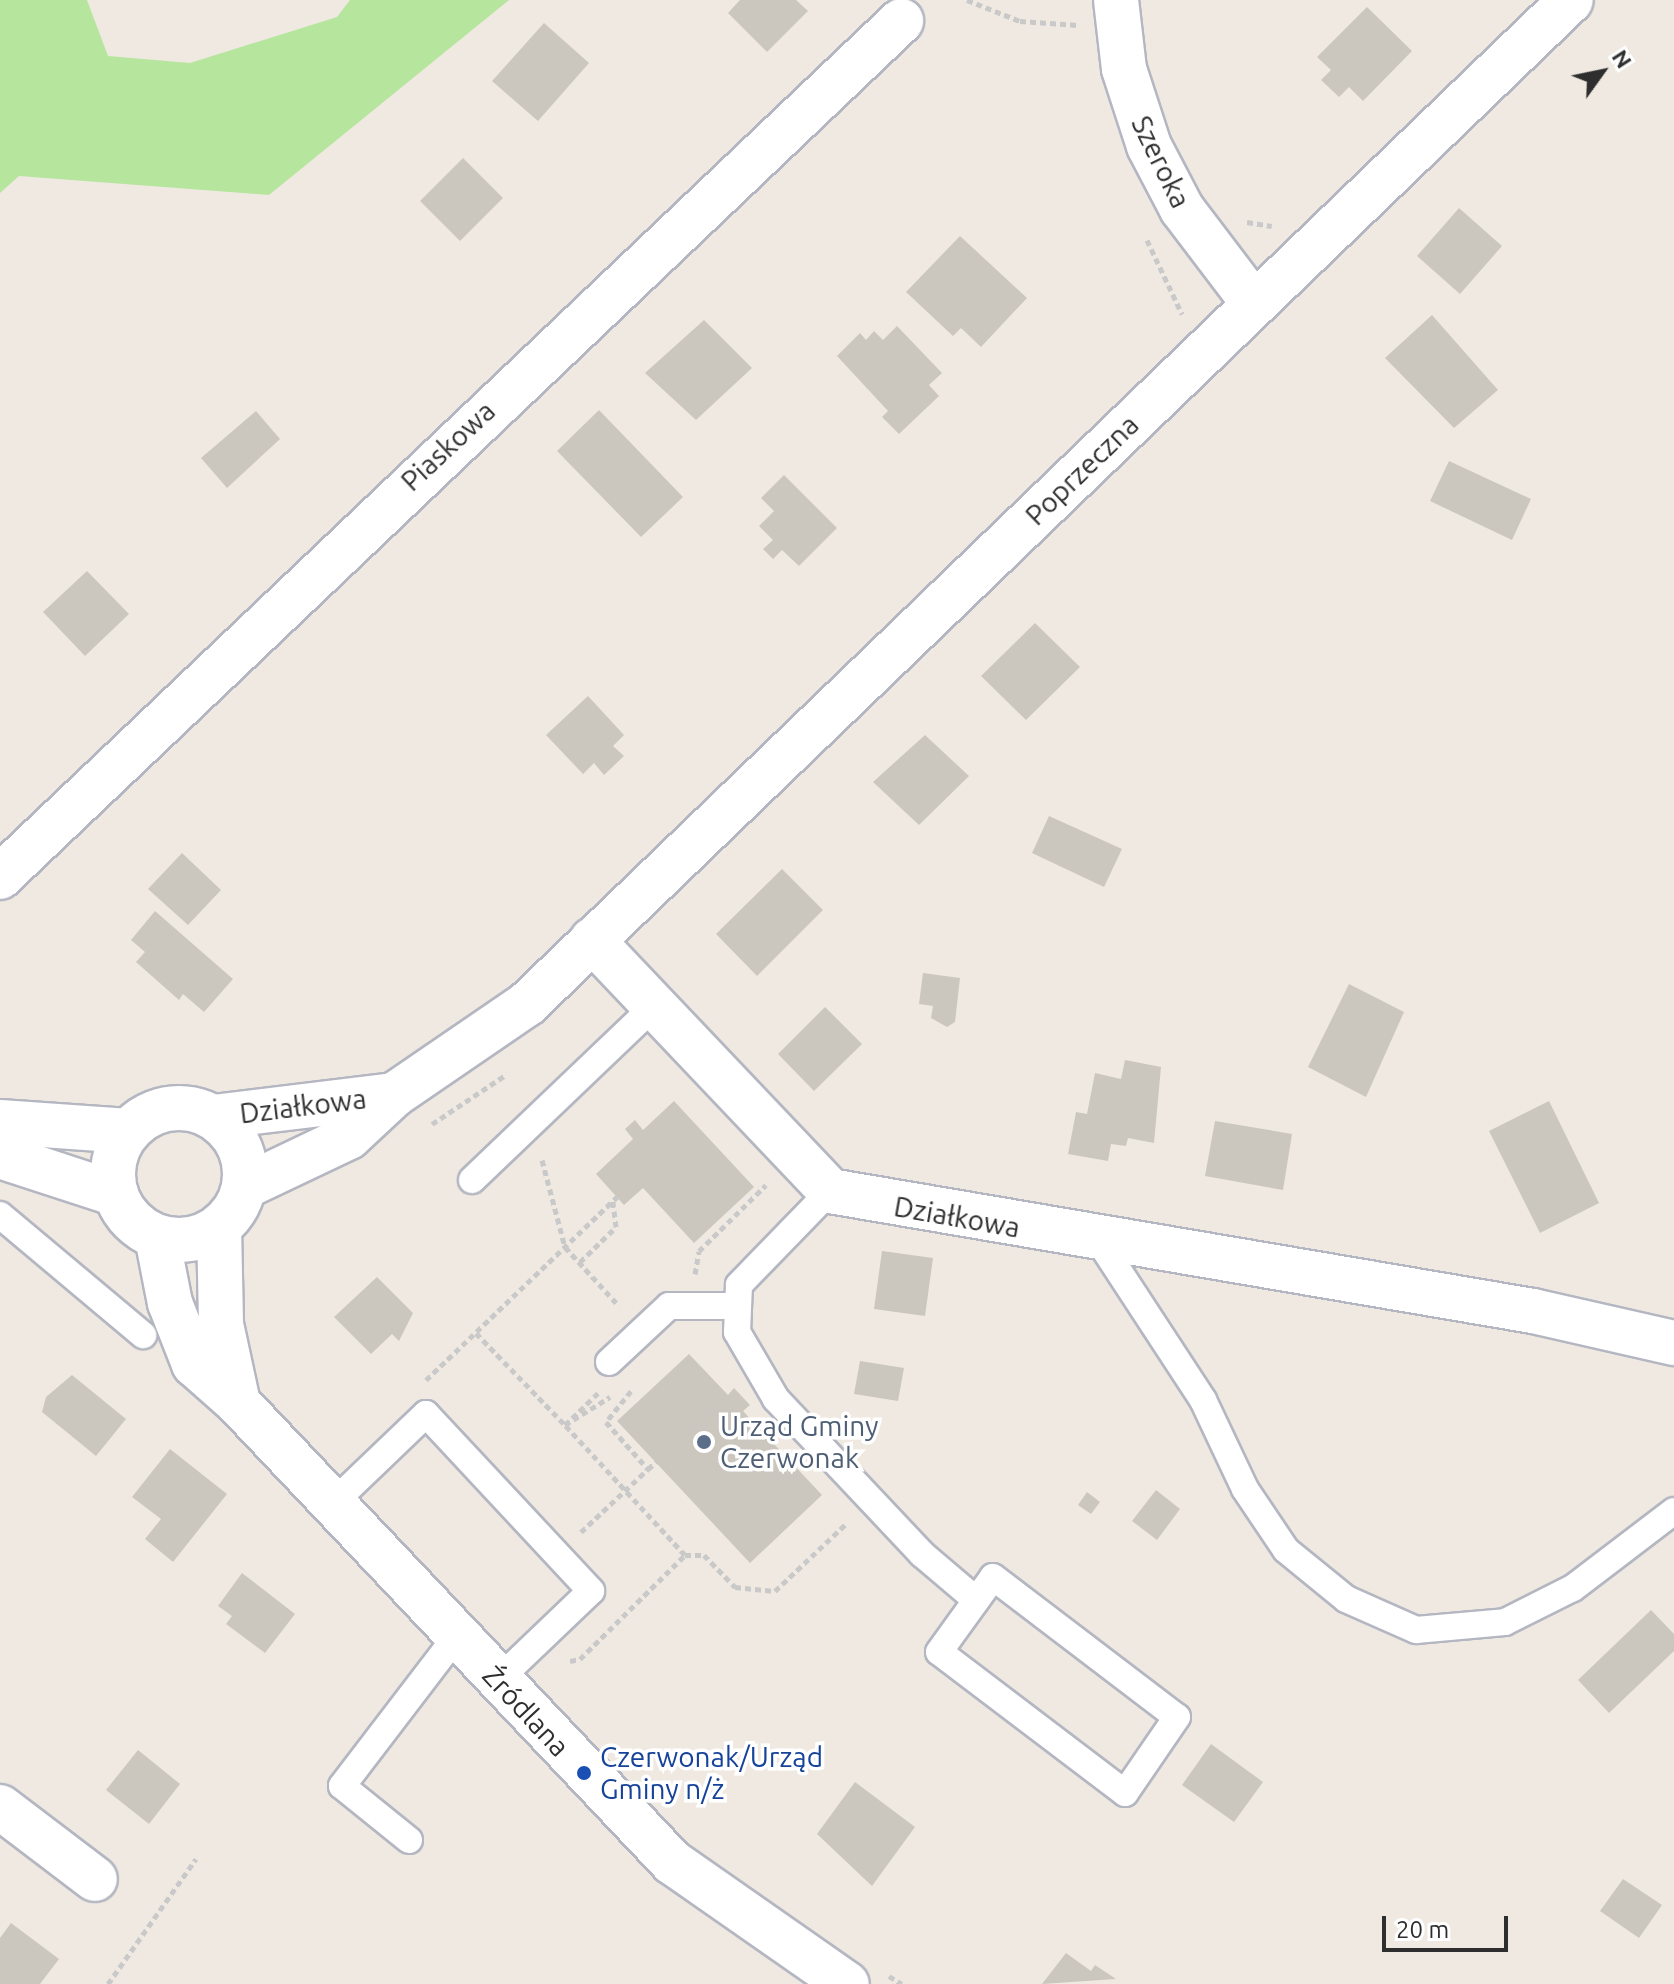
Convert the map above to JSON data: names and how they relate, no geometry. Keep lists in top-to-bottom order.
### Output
{
  "streets": {
    "street": [
      "Szeroka",
      "Piaskowa",
      "Poprzeczna",
      "Działkowa",
      "Źródlana"
    ]
  },
  "crossings": [
    ["Szeroka", "Poprzeczna"],
    ["Poprzeczna", "Działkowa"],
    ["Działkowa", "Źródlana"]
  ],
  "places": ["Urząd Gminy Czerwonak", "Czerwonak/Urząd Gminy n/ż"],
  "scale_bar": "20 m",
  "north": "top right"
}
